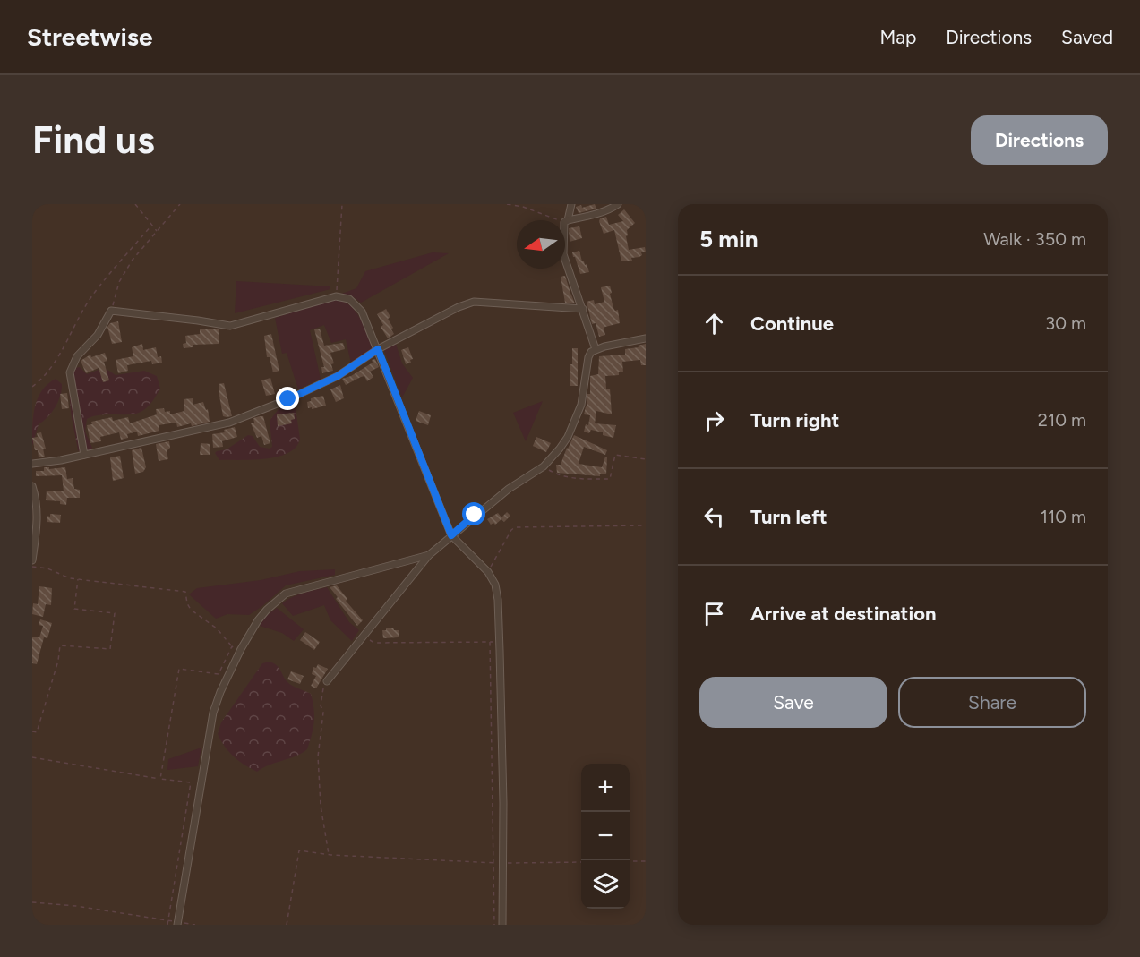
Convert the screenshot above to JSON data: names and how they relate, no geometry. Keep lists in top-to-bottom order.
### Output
{
  "north": "left",
  "page": {
    "header": "Streetwise",
    "nav": ["Map", "Directions", "Saved"],
    "buttons": [
      "Directions",
      ["Save", "Share"]
    ],
    "title": "Find us",
    "heading": ["5 min", "Walk · 350 m"],
    "list": [
      ["Continue", "30 m"],
      ["Turn right", "210 m"],
      ["Turn left", "110 m"],
      "Arrive at destination"
    ],
    "map_buttons": ["+", "−"]
  }
}
